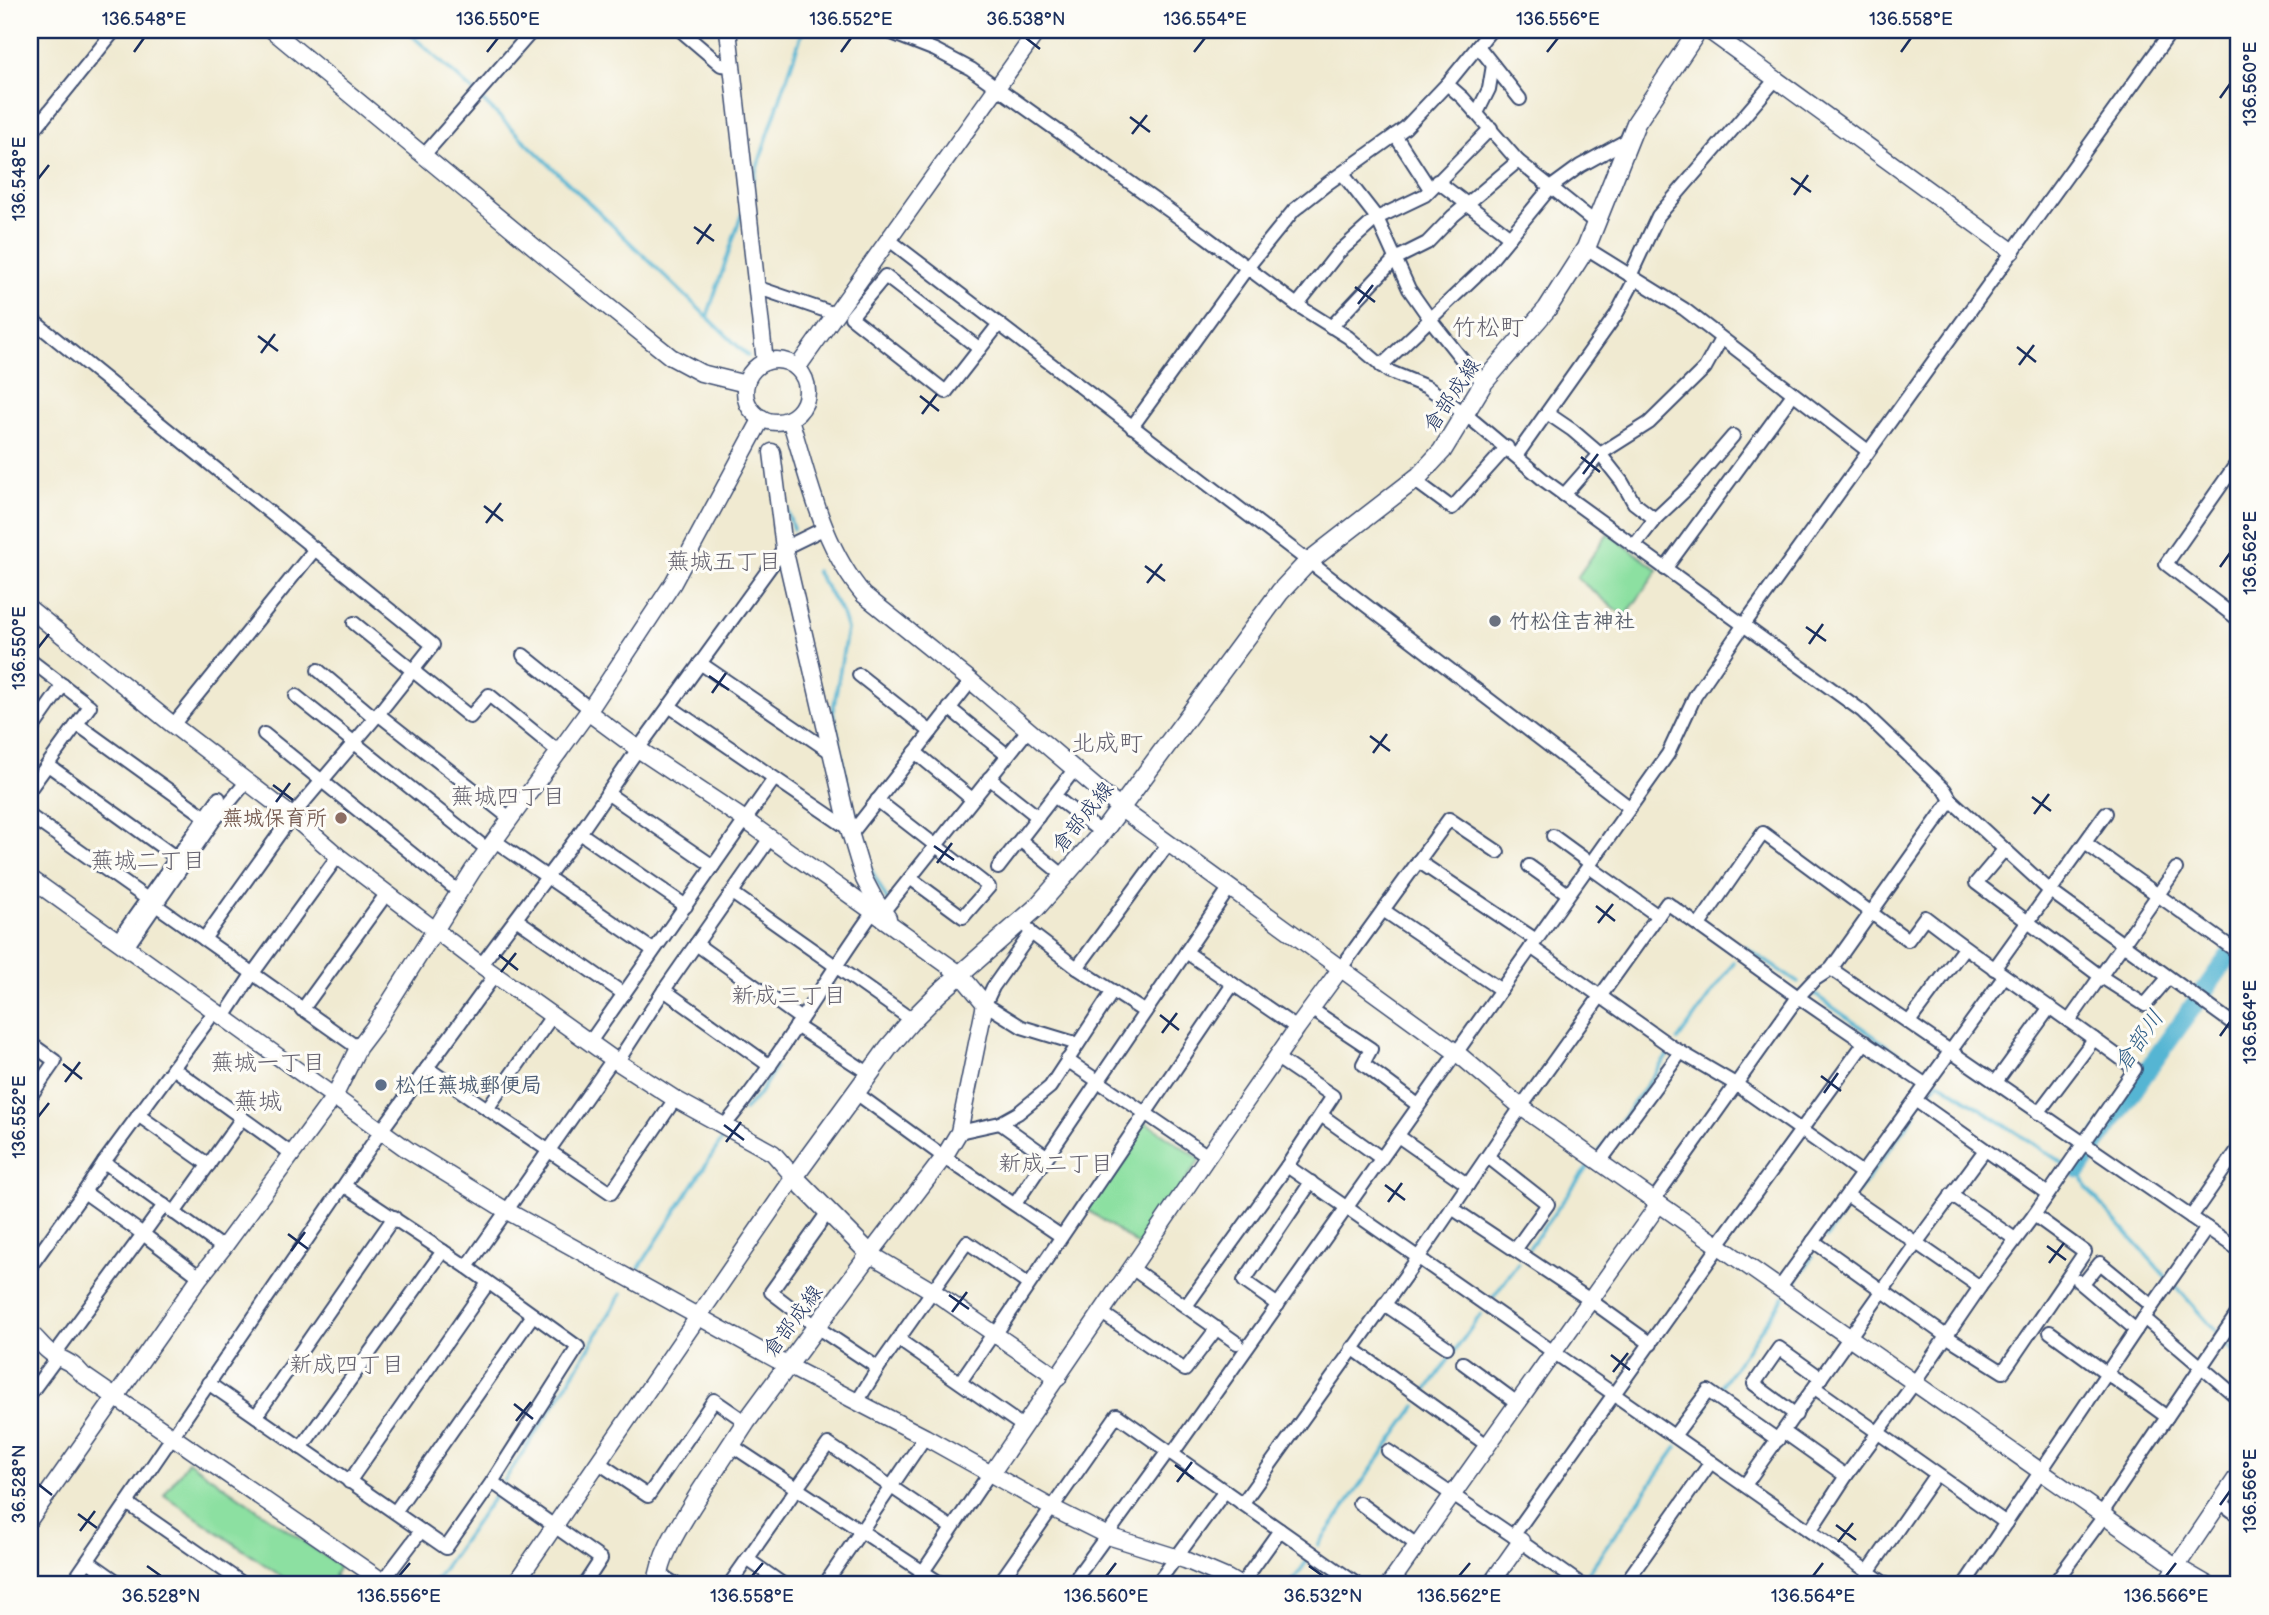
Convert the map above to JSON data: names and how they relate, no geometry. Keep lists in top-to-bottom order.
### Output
{
  "streets": {
    "main road": ["倉部成線"]
  },
  "districts": [
    "竹松町",
    "蕪城五丁目",
    "北成町",
    "蕪城四丁目",
    "蕪城二丁目",
    "新成三丁目",
    "蕪城一丁目",
    "蕪城",
    "新成二丁目",
    "新成四丁目"
  ],
  "water": ["倉部川"],
  "places": ["竹松住吉神社", "蕪城保育所", "松任蕪城郵便局"],
  "coordinates": [
    "136.548°E",
    "136.550°E",
    "136.552°E",
    "36.538°N",
    "136.554°E",
    "136.556°E",
    "136.558°E",
    "136.560°E",
    "136.562°E",
    "136.564°E",
    "36.528°N",
    "136.566°E",
    "36.532°N"
  ]
}
